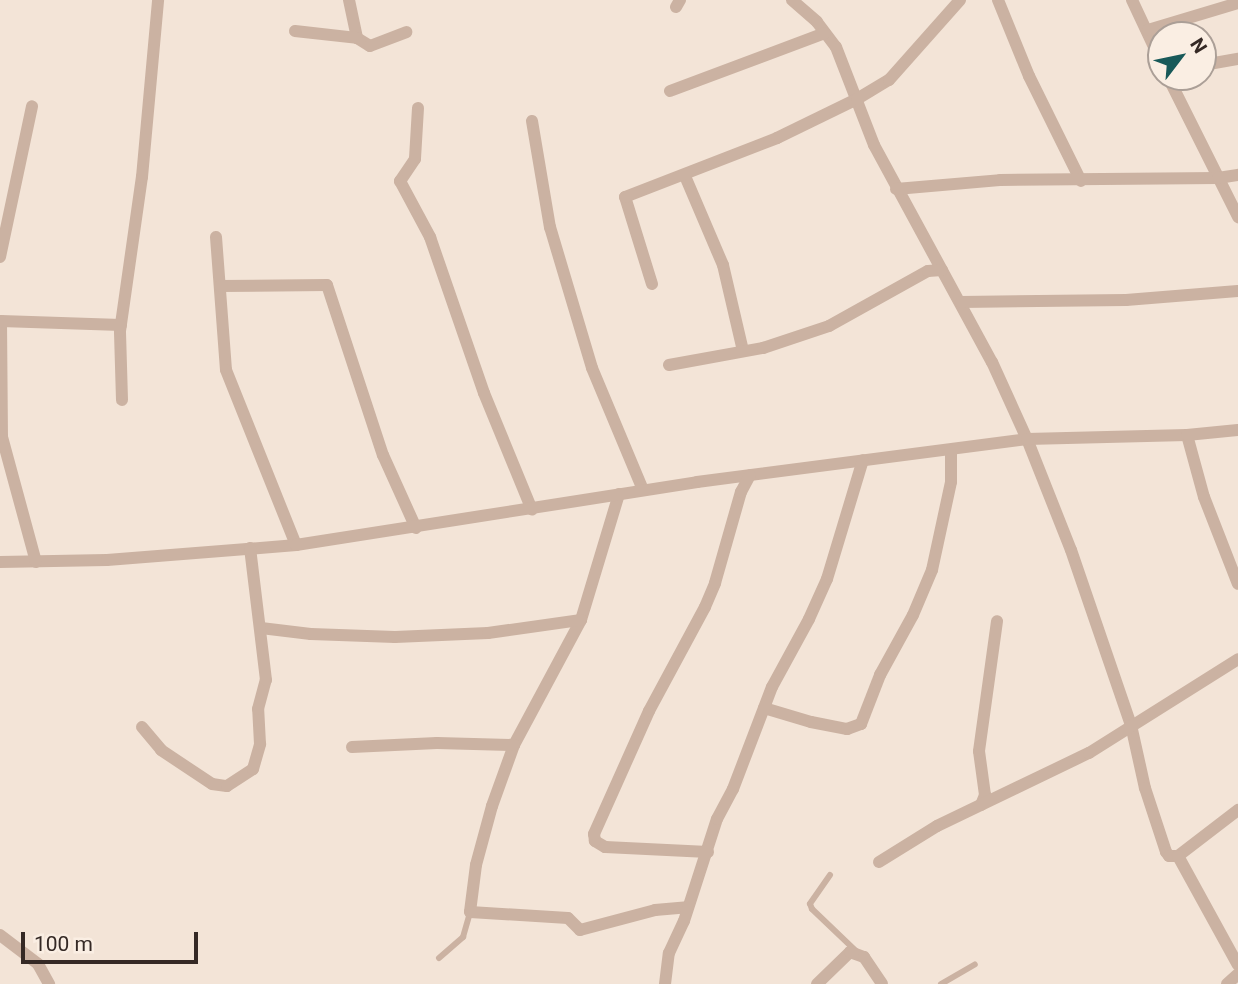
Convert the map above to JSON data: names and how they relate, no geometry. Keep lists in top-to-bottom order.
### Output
{
  "scale_bar": "100 m",
  "north": "top right"
}
